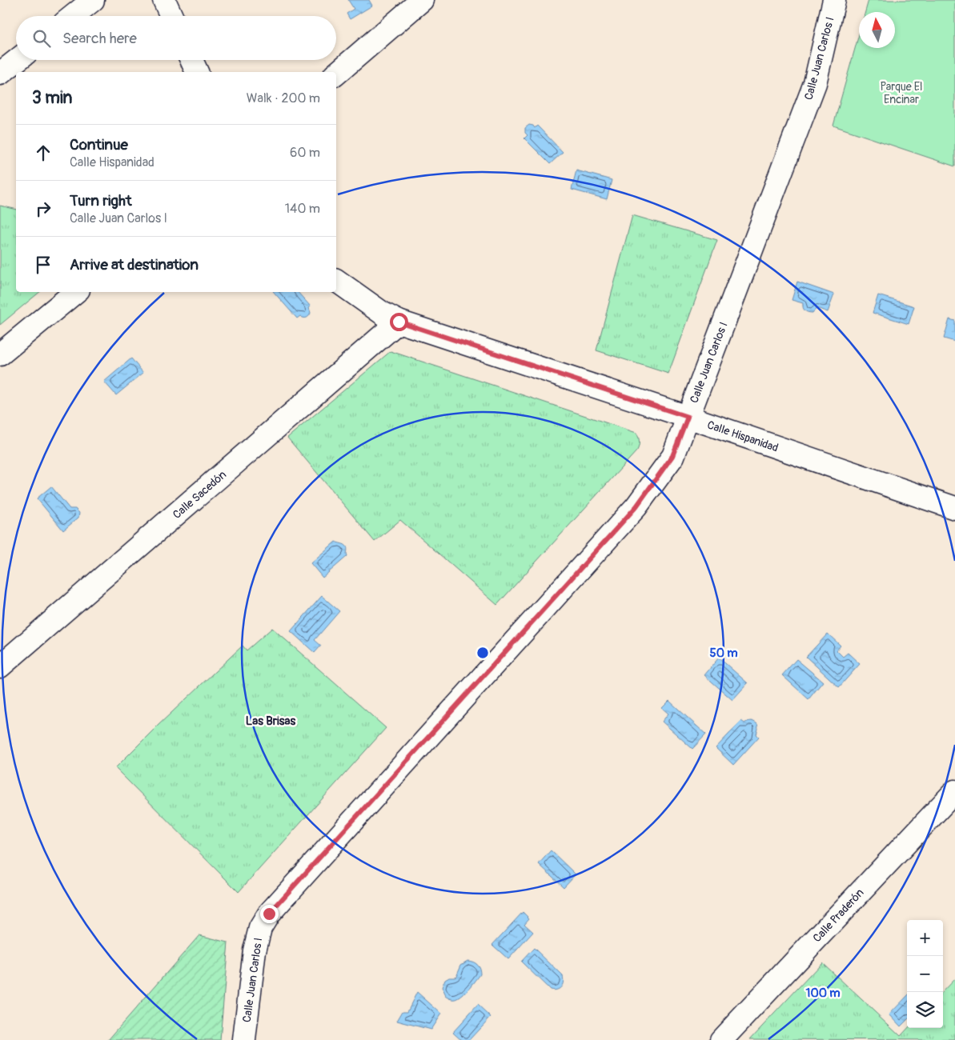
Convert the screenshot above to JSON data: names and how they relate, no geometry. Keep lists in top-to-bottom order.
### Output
{
  "streets": {
    "street": [
      "Calle Juan Carlos I",
      "Calle Hispanidad",
      "Calle Sacedón",
      "Calle Praderón"
    ]
  },
  "crossings": [
    ["Calle Juan Carlos I", "Calle Hispanidad"],
    ["Calle Hispanidad", "Calle Sacedón"]
  ],
  "districts": ["Las Brisas"],
  "parks": ["Parque El Encinar"],
  "north": "top",
  "page": {
    "search": "Search here",
    "heading": ["3 min", "Walk · 200 m"],
    "list": [
      ["Continue", "Calle Hispanidad", "60 m"],
      ["Turn right", "Calle Juan Carlos I", "140 m"],
      "Arrive at destination"
    ],
    "map_buttons": ["+", "−"]
  },
  "rings": ["50 m", "100 m"]
}
